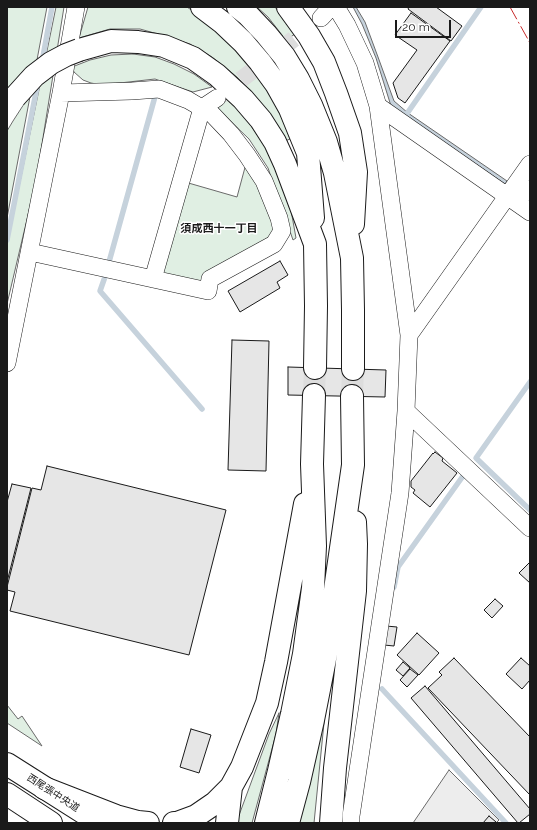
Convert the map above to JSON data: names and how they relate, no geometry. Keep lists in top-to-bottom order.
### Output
{
  "streets": {
    "main road": ["西尾張中央道"]
  },
  "districts": ["須成西十一丁目"],
  "scale_bar": "20 m"
}
